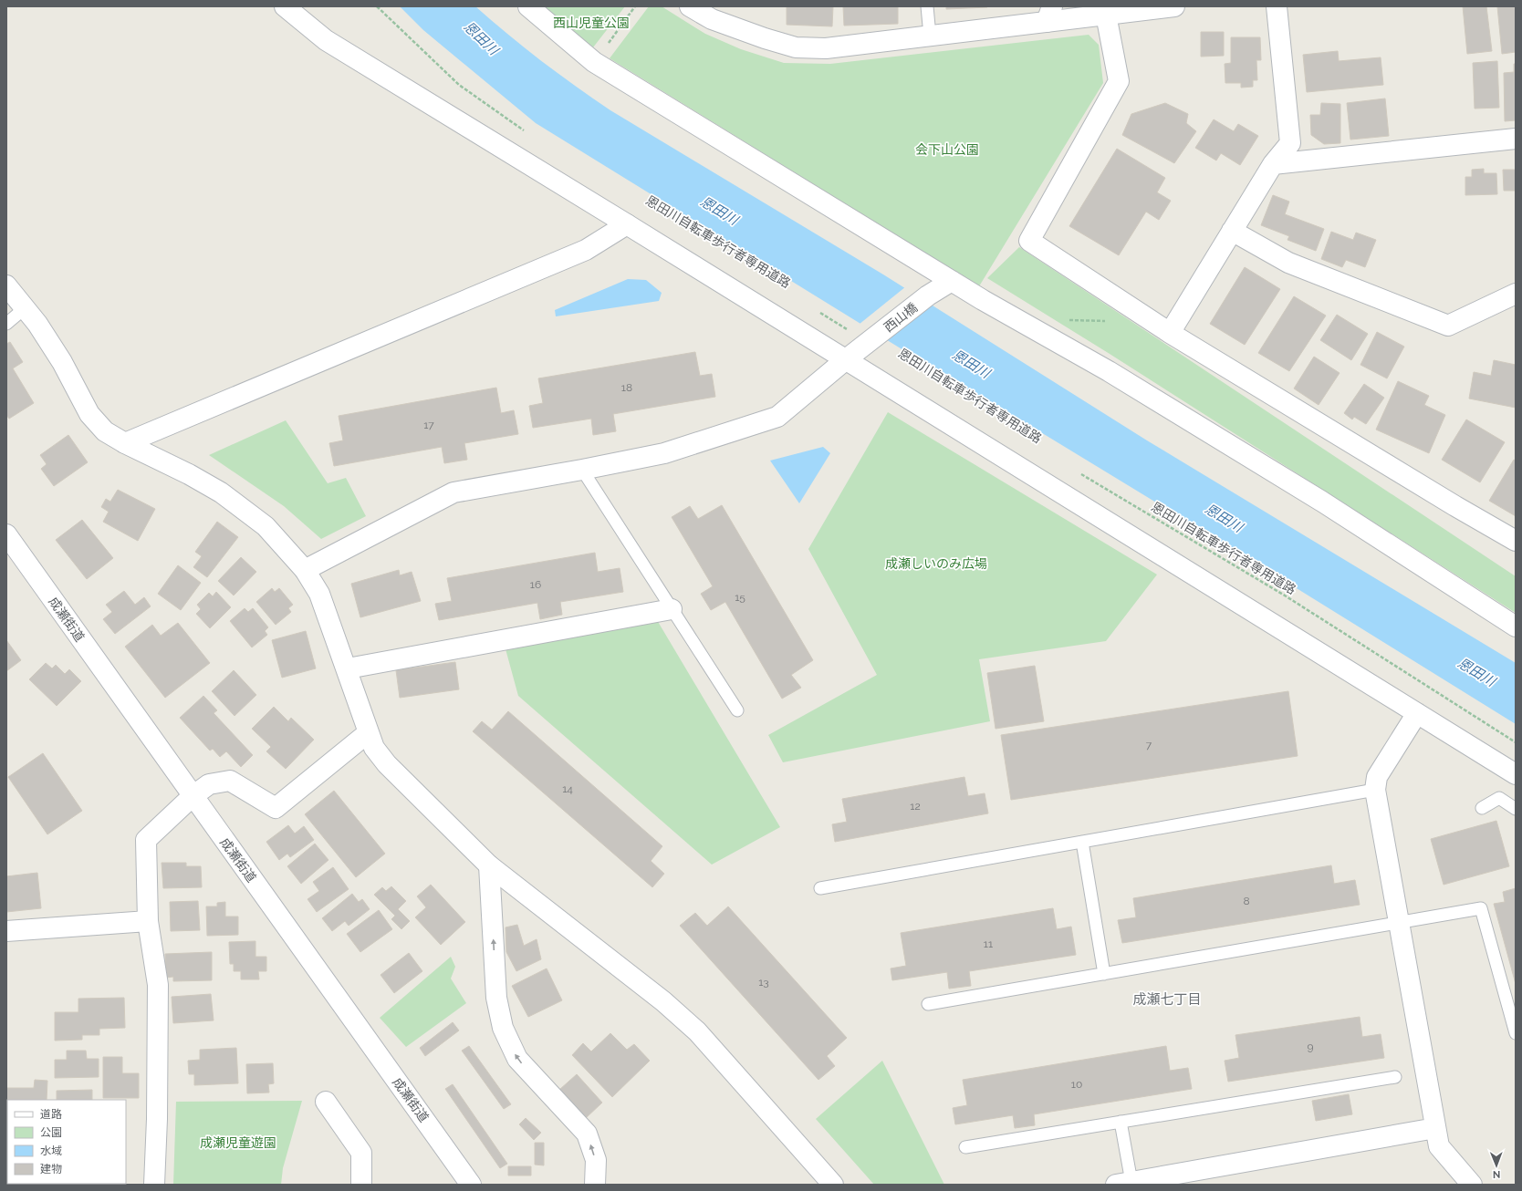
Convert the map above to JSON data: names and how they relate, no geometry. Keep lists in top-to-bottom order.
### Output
{
  "streets": {
    "street": ["西山橋", "成瀬街道"],
    "path": ["恩田川自転車歩行者専用道路"]
  },
  "districts": ["成瀬七丁目"],
  "water": ["恩田川"],
  "parks": [
    "西山児童公園",
    "会下山公園",
    "成瀬しいのみ広場",
    "成瀬児童遊園"
  ],
  "house_numbers": [
    "18",
    "17",
    "16",
    "15",
    "7",
    "14",
    "12",
    "8",
    "11",
    "13",
    "9",
    "10"
  ],
  "legend": [
    "道路",
    "公園",
    "水域",
    "建物"
  ],
  "north": "bottom"
}
